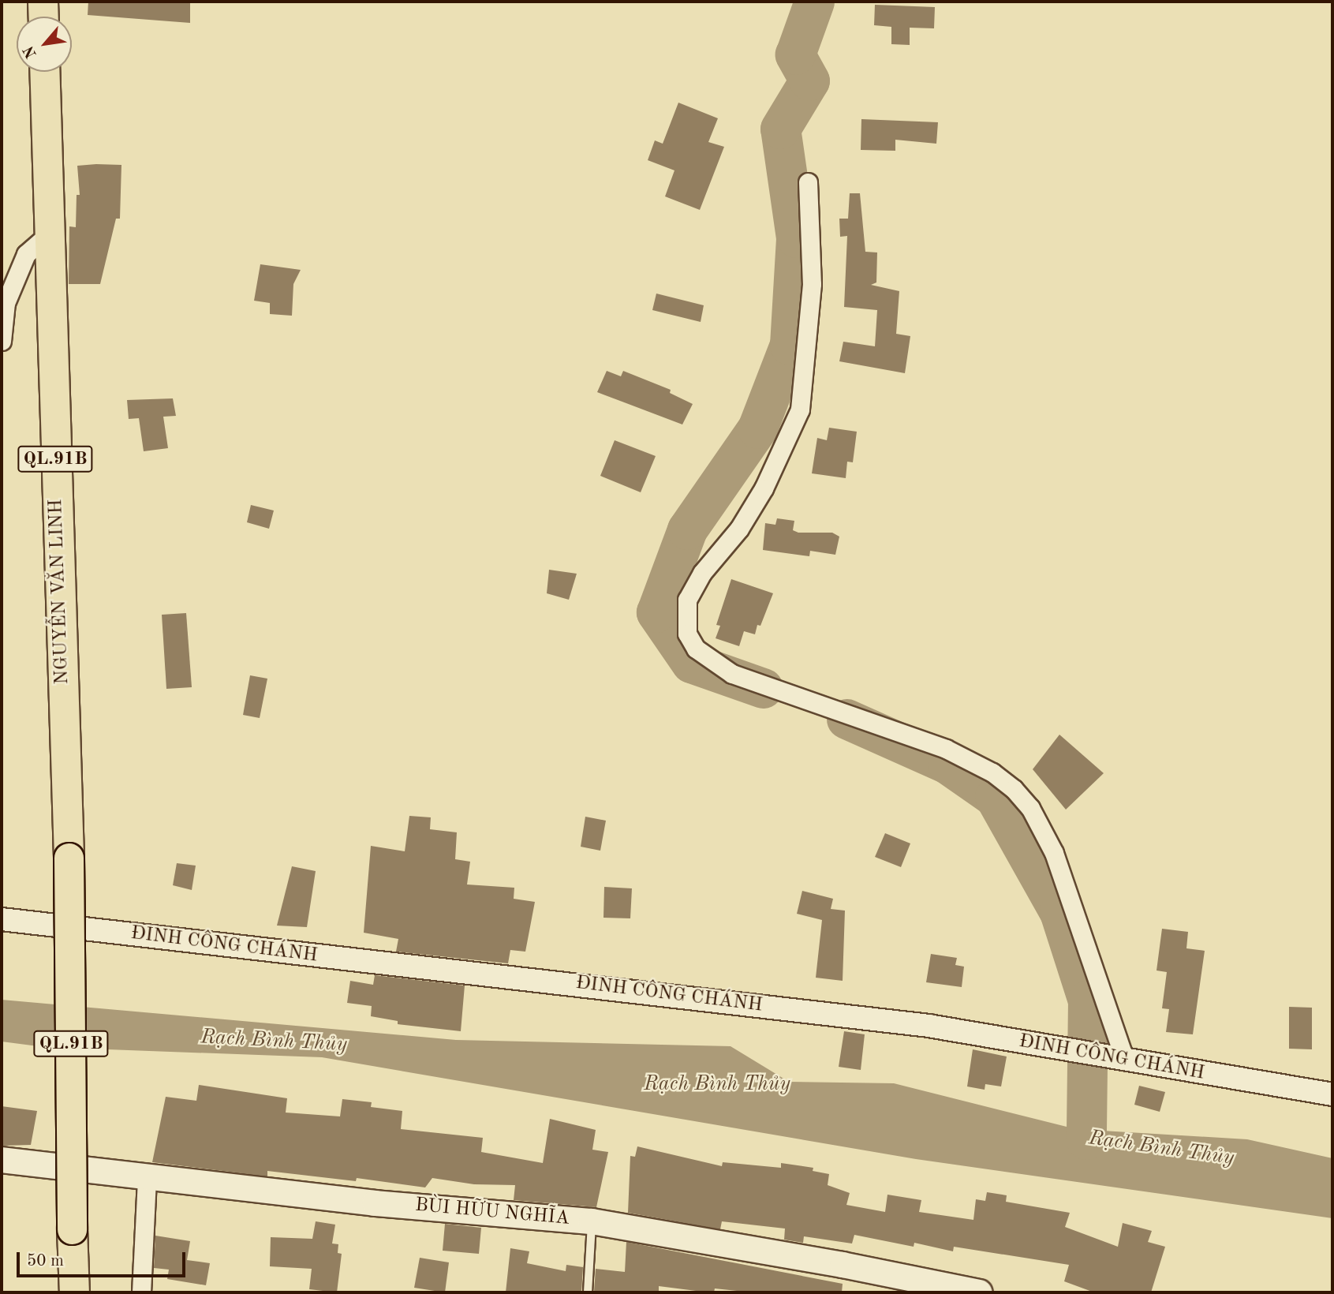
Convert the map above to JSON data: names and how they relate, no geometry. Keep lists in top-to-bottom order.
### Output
{
  "streets": {
    "highway": ["QL.91B", "NGUYỄN VĂN LINH"],
    "main road": ["BÙI HỮU NGHĨA"],
    "street": ["ĐINH CÔNG CHÁNH"]
  },
  "water": ["Rạch Bình Thủy"],
  "scale_bar": "50 m",
  "north": "bottom left"
}
